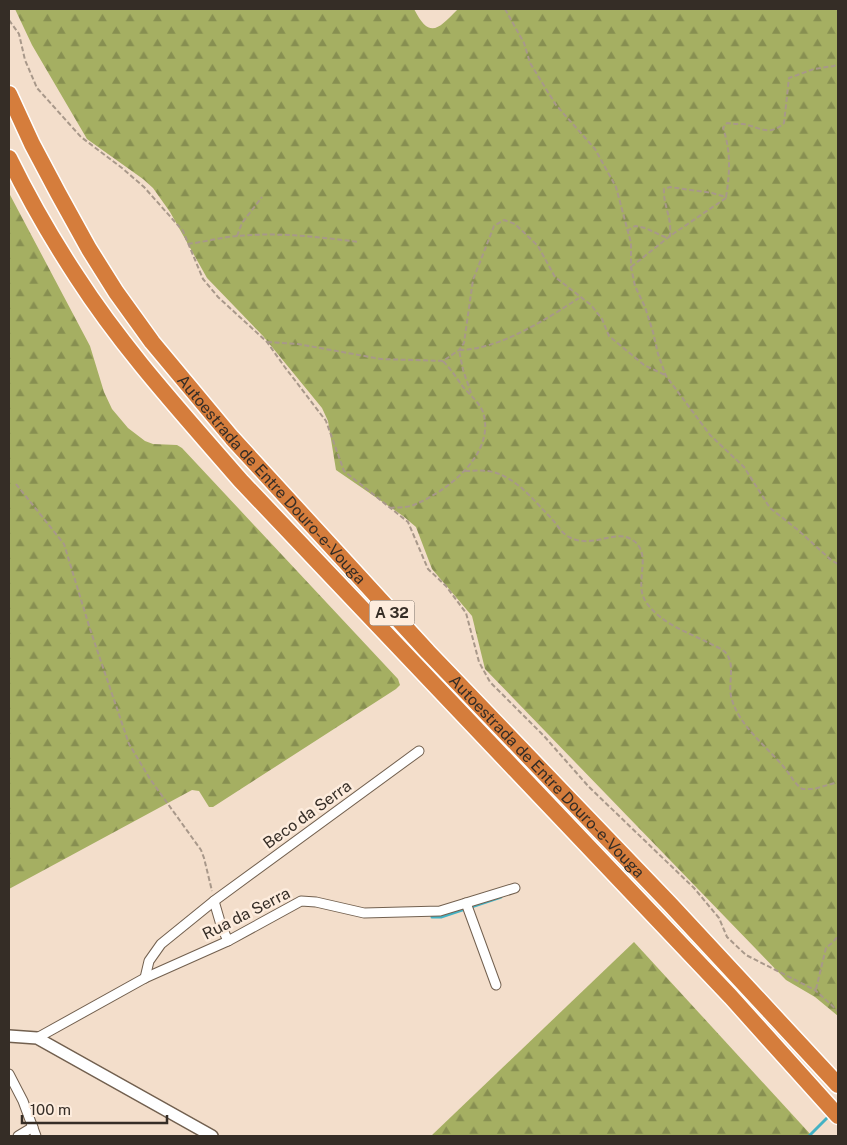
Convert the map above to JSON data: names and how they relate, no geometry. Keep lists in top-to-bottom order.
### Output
{
  "streets": {
    "highway": ["Autoestrada de Entre Douro-e-Vouga", "A 32"],
    "street": ["Beco da Serra", "Rua da Serra"]
  },
  "crossings": [
    ["Beco da Serra", "Rua da Serra"]
  ],
  "scale_bar": "100 m"
}
